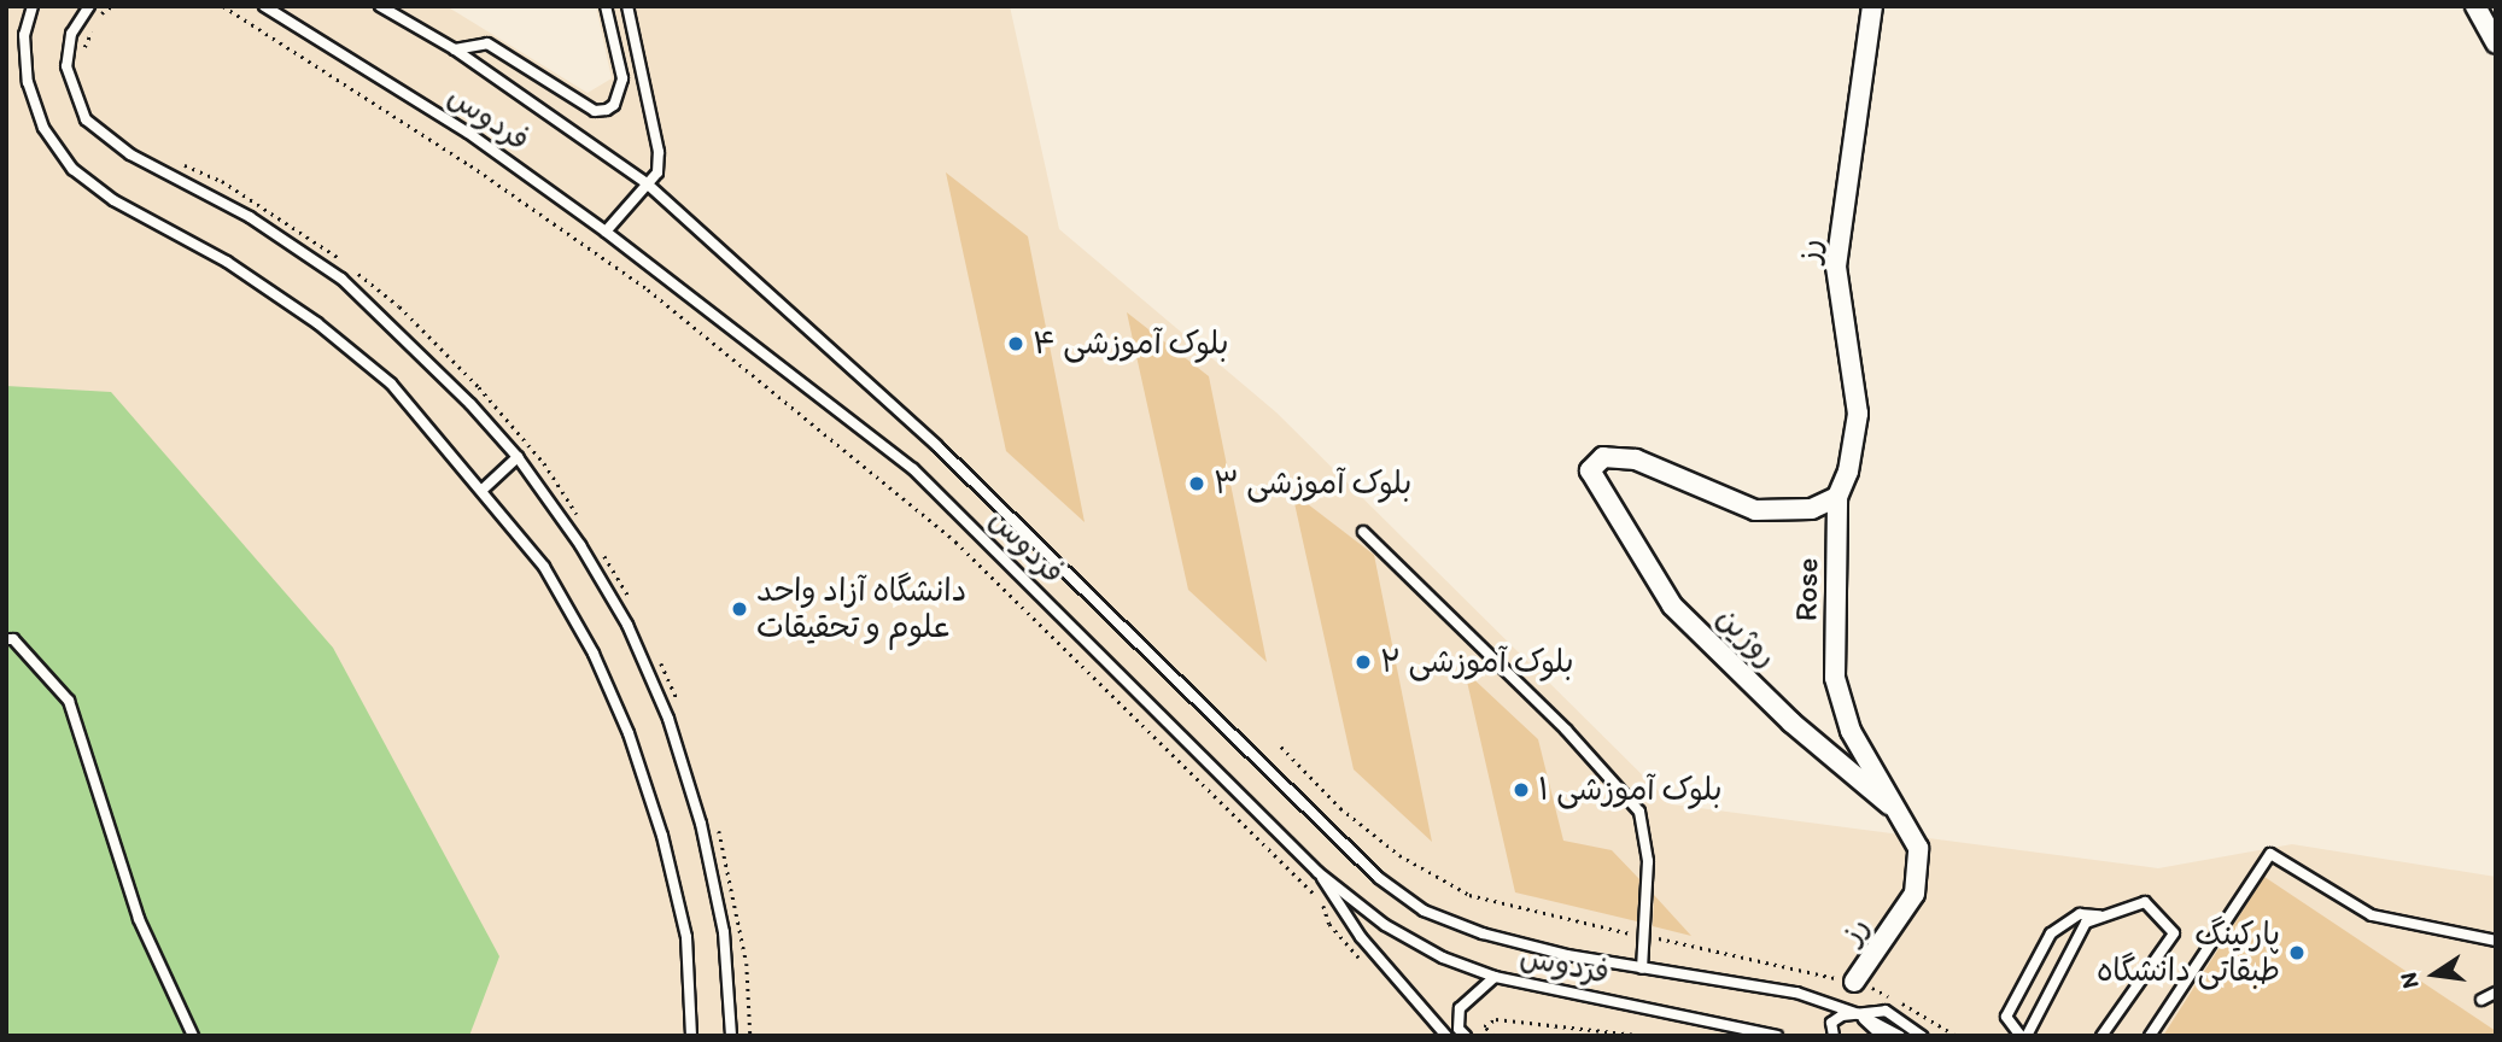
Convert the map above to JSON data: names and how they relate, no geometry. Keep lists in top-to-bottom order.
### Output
{
  "streets": {
    "street": ["رز", "Rose", "روژین"],
    "lane": ["فردوس"]
  },
  "crossings": [
    ["رز", "Rose"],
    ["رز", "روژین"],
    ["Rose", "روژین"]
  ],
  "places": [
    "بلوک آموزشی ۴",
    "بلوک آموزشی ۳",
    "دانشگاه آزاد واحد علوم و تحقیقات",
    "بلوک آموزشی ۲",
    "بلوک آموزشی ۱",
    "پارکینگ طبقاتی دانشگاه"
  ],
  "north": "left"
}
